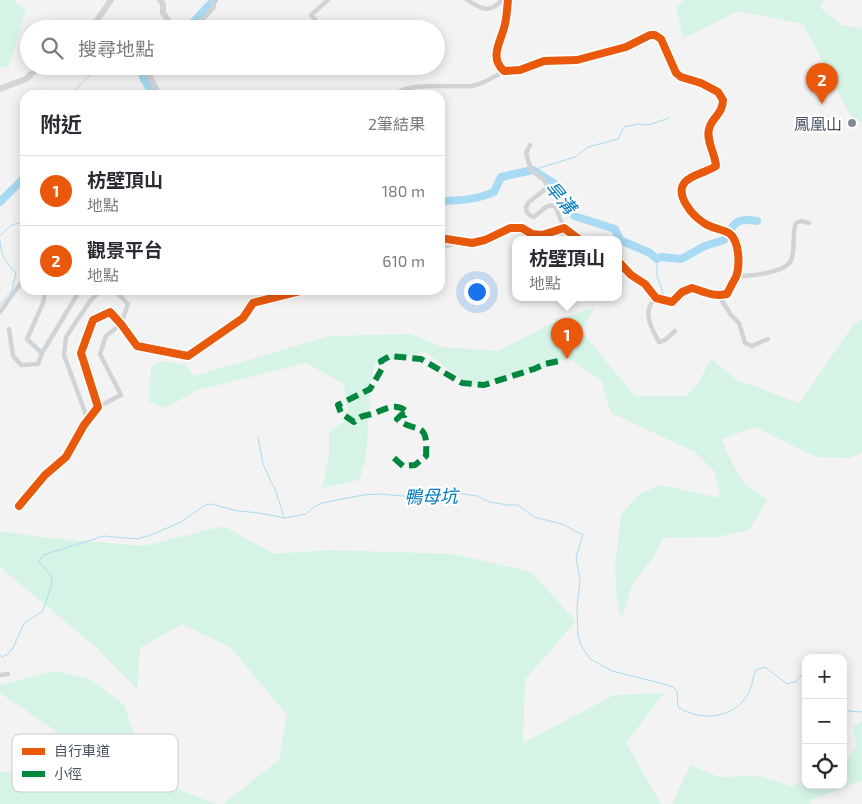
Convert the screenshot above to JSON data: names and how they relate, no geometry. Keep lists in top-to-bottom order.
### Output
{
  "water": ["旱溝", "鴨母坑"],
  "places": ["鳳凰山"],
  "legend": ["自行車道", "小徑"],
  "page": {
    "search": "搜尋地點",
    "pins": ["2", "1"],
    "heading": ["附近", "2筆結果"],
    "list": [
      {
        "mark": "1",
        "name": "枋壁頂山",
        "note": "地點",
        "value": "180 m"
      },
      {
        "mark": "2",
        "name": "觀景平台",
        "note": "地點",
        "value": "610 m"
      }
    ],
    "popup": ["枋壁頂山", "地點"],
    "map_buttons": ["+", "−"]
  }
}
